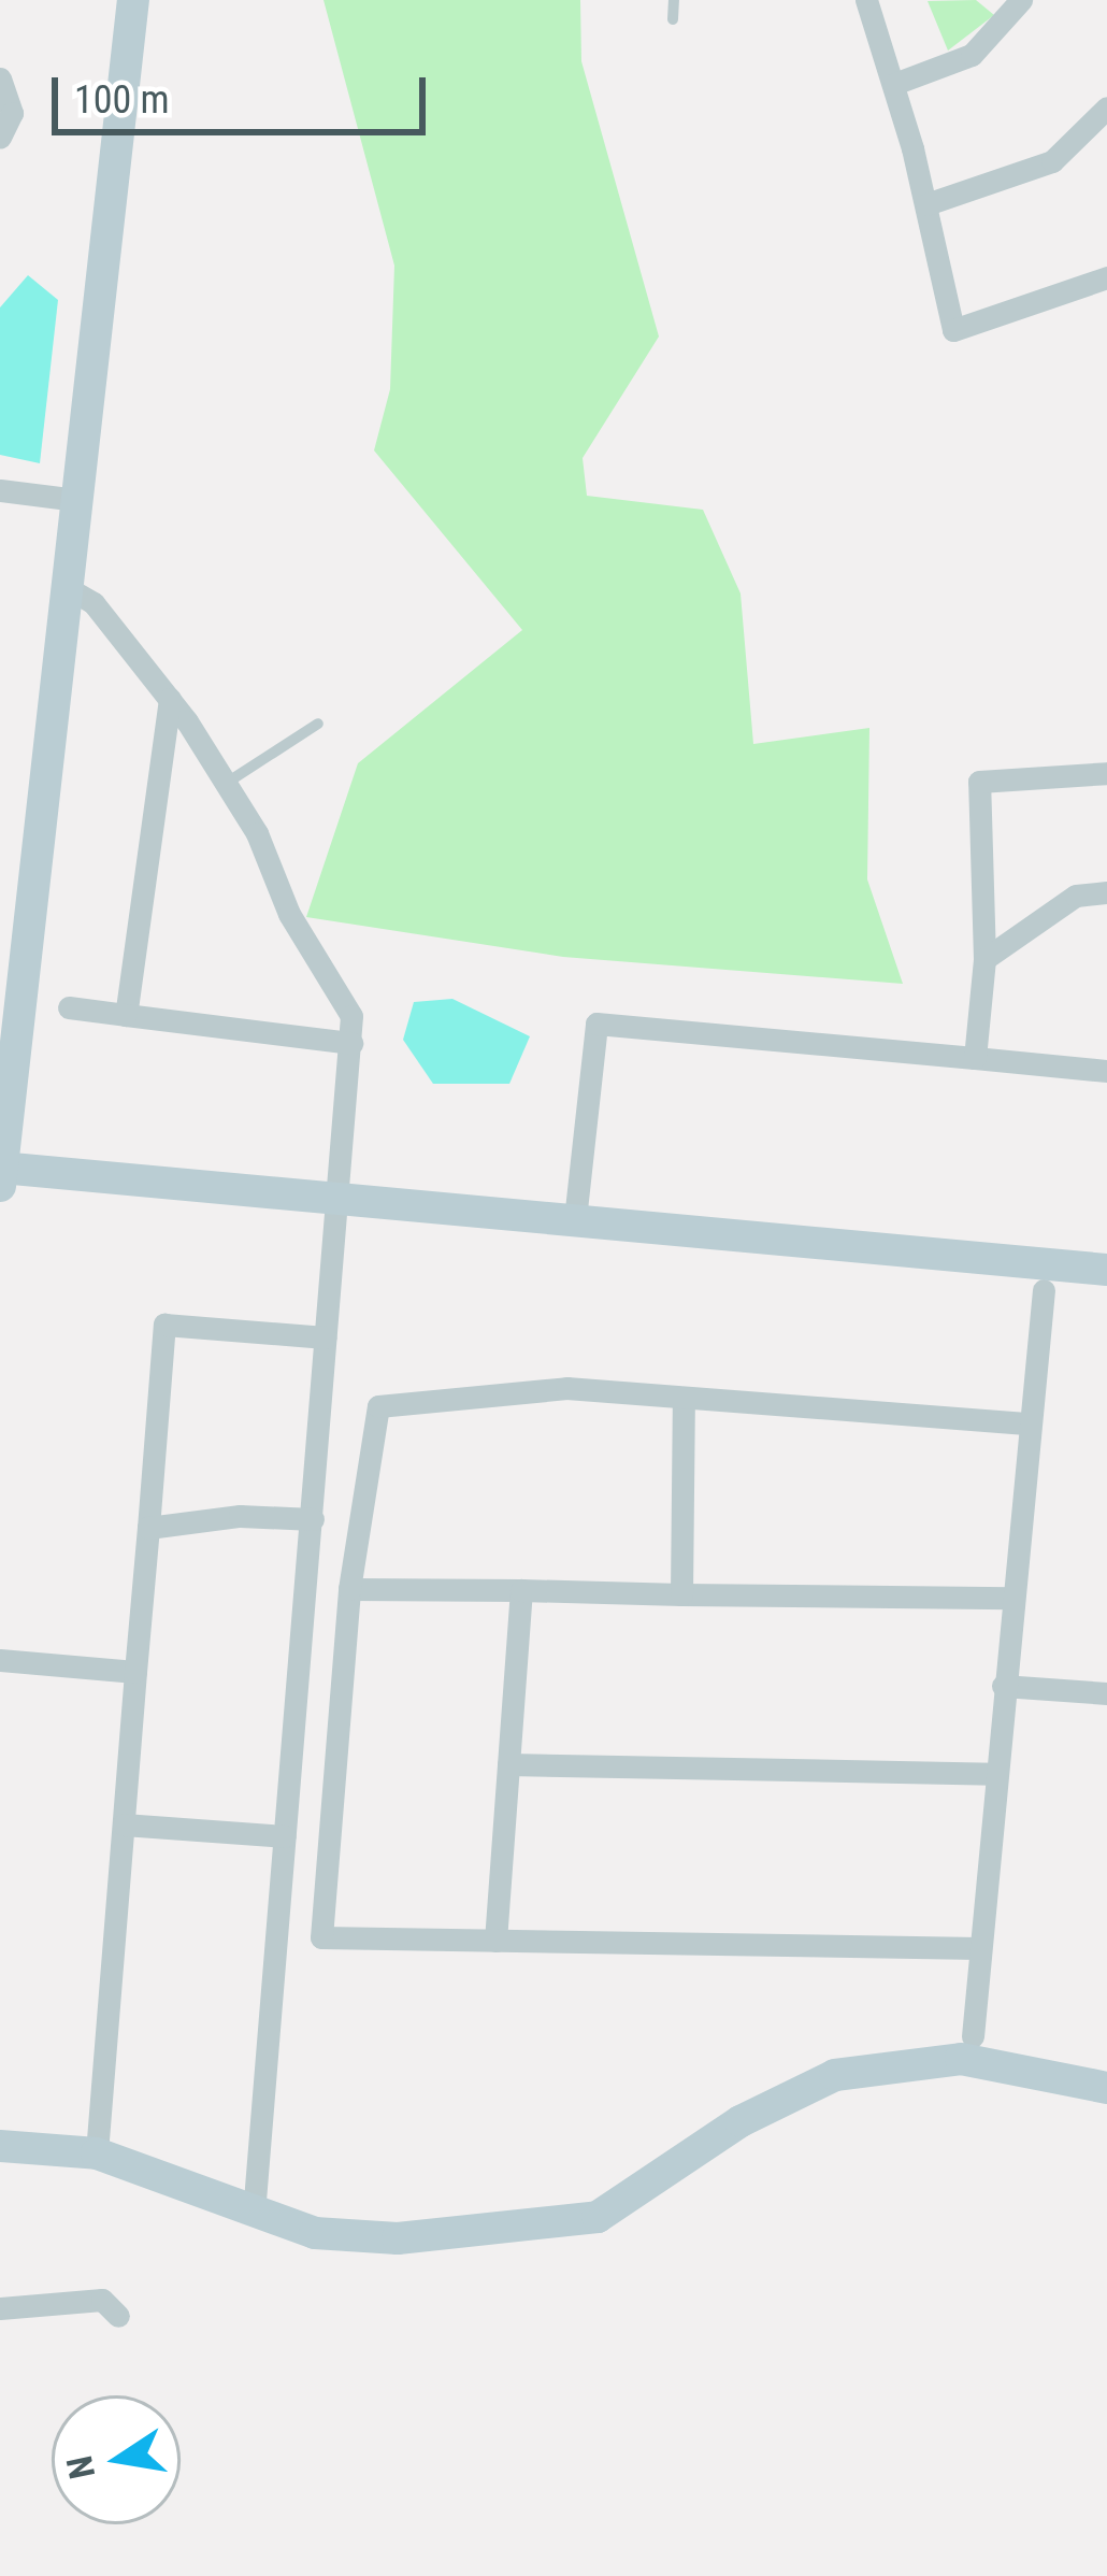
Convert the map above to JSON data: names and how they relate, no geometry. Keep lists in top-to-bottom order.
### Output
{
  "scale_bar": "100 m",
  "north": "left"
}
